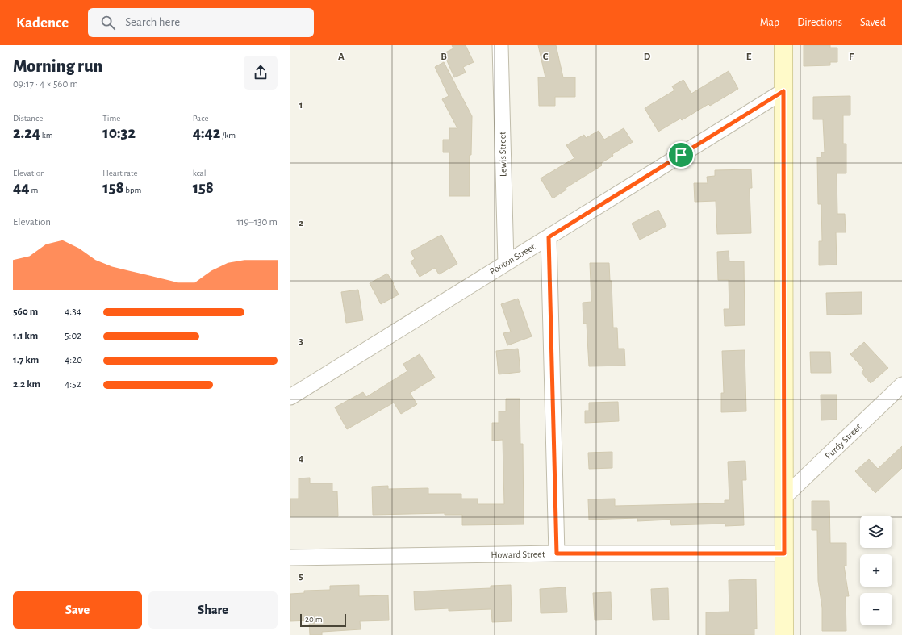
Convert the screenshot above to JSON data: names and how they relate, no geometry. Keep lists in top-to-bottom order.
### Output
{
  "streets": {
    "street": [
      "Lewis Street",
      "Ponton Street",
      "Purdy Street",
      "Howard Street"
    ]
  },
  "crossings": [
    ["Lewis Street", "Ponton Street"]
  ],
  "scale_bar": "20 m",
  "page": {
    "header": "Kadence",
    "search": "Search here",
    "nav": ["Map", "Directions", "Saved"],
    "heading": ["Morning run", "09:17 · 4 × 560 m"],
    "stats": [
      ["Distance", "2.24 km"],
      ["Time", "10:32"],
      ["Pace", "4:42 /km"],
      ["Elevation", "44 m"],
      ["Heart rate", "158 bpm"],
      ["kcal", "158"]
    ],
    "chart": ["Elevation", "119–130 m"],
    "list": [
      {
        "name": "560 m",
        "note": "4:34"
      },
      {
        "name": "1.1 km",
        "note": "5:02"
      },
      {
        "name": "1.7 km",
        "note": "4:20"
      },
      {
        "name": "2.2 km",
        "note": "4:52"
      }
    ],
    "map_buttons": ["+", "−"],
    "buttons": ["Save", "Share"],
    "scale": "20 m"
  },
  "grid": {
    "columns": [
      "A",
      "B",
      "C",
      "D",
      "E",
      "F"
    ],
    "rows": [
      "1",
      "2",
      "3",
      "4",
      "5"
    ]
  }
}
